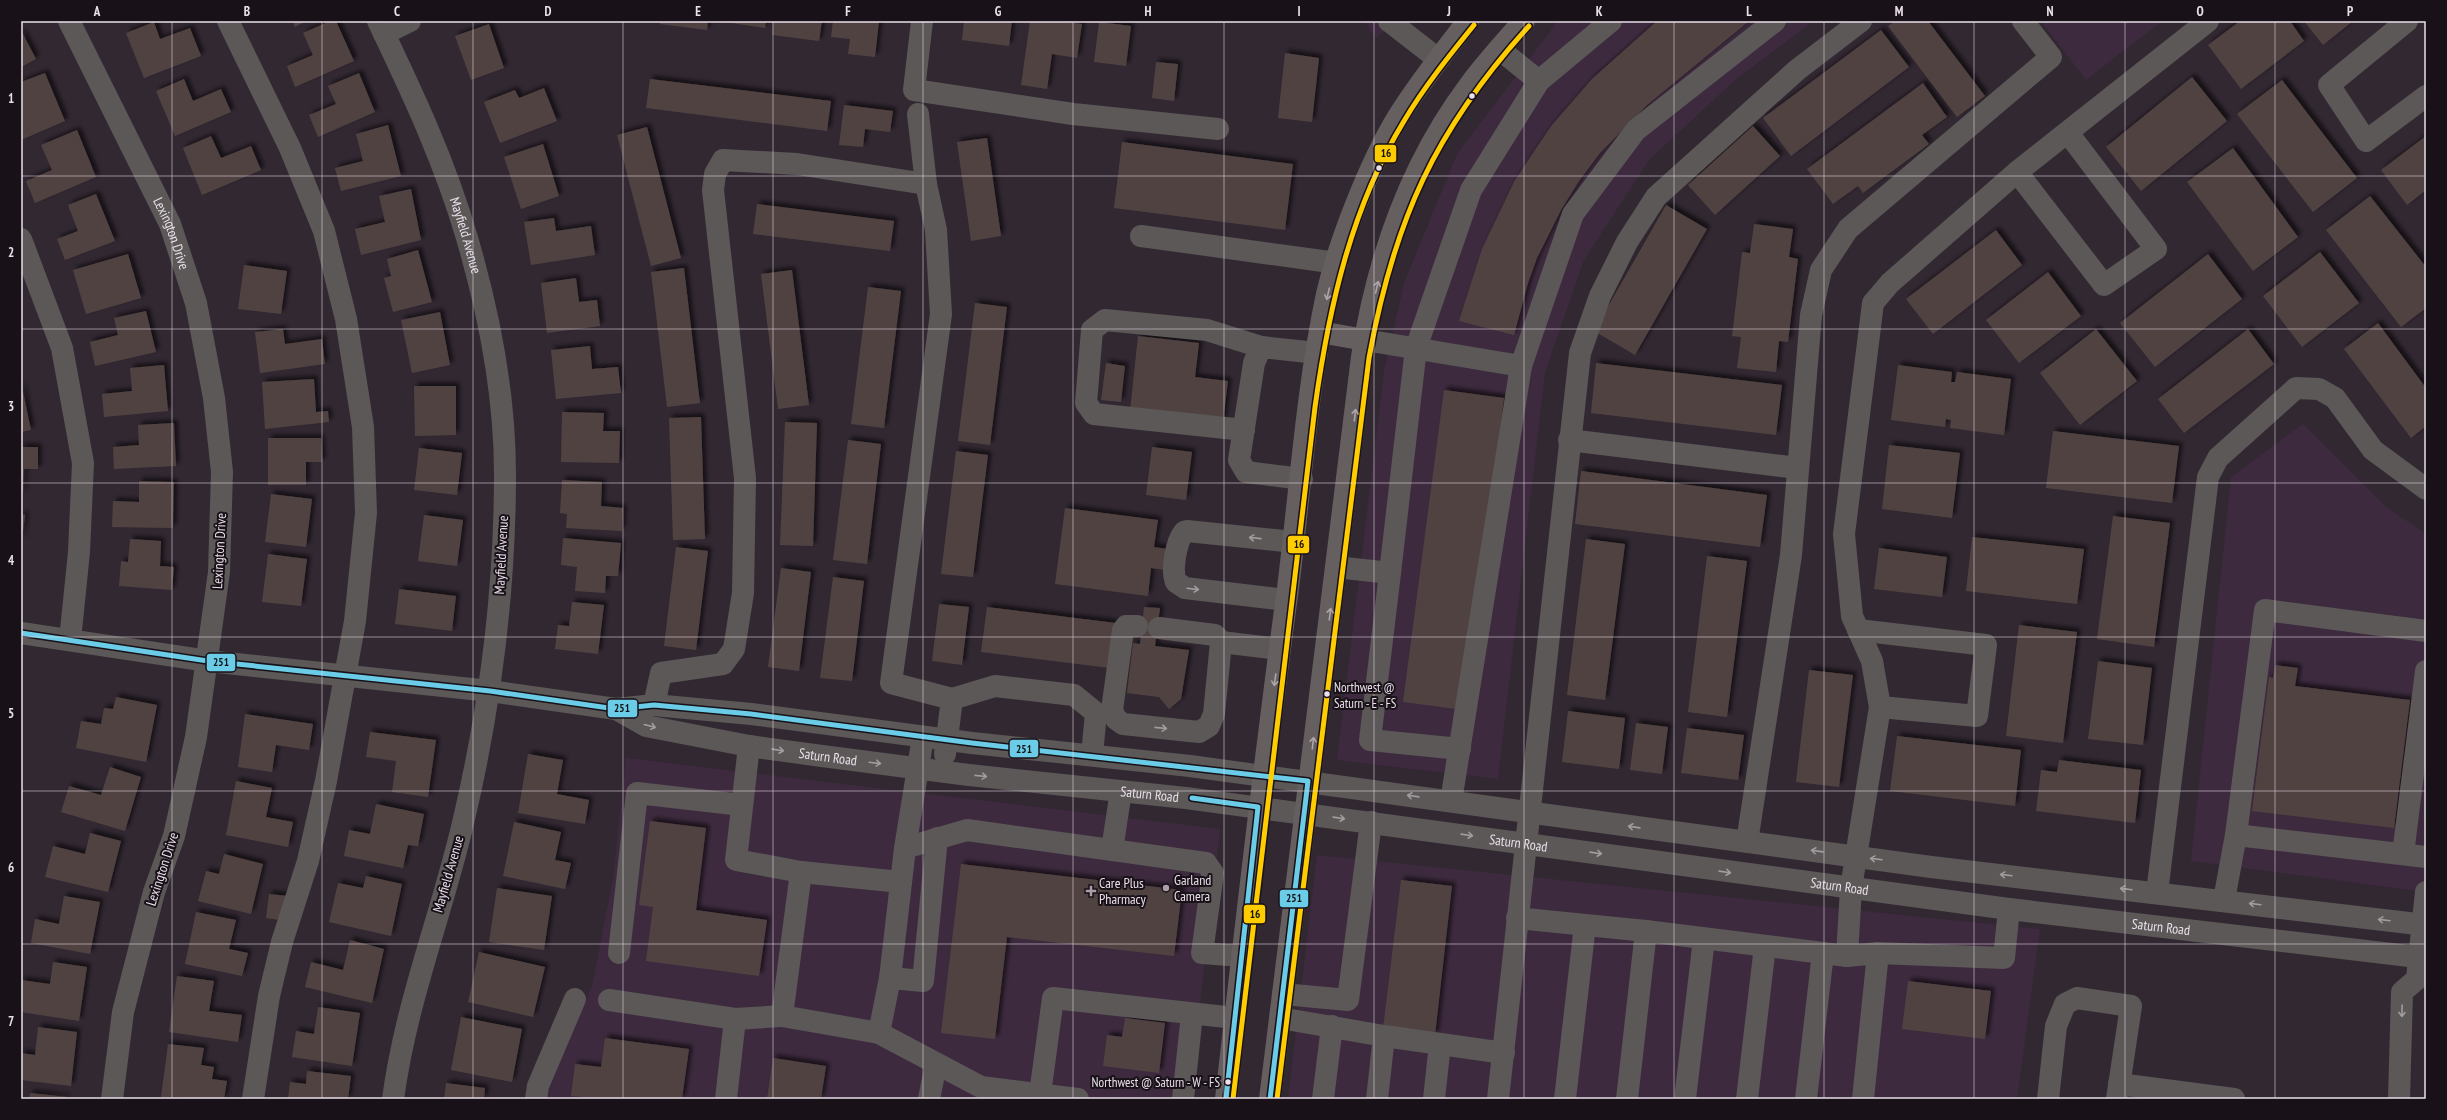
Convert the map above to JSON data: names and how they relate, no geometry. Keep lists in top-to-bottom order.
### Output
{
  "streets": {
    "street": ["Lexington Drive", "Mayfield Avenue", "Saturn Road"]
  },
  "crossings": [
    ["Lexington Drive", "Saturn Road"],
    ["Mayfield Avenue", "Saturn Road"]
  ],
  "places": {
    "other": ["Northwest @ Saturn - E - FS", "Garland Camera", "Northwest @ Saturn - W - FS"],
    "health": ["Care Plus Pharmacy"]
  },
  "lines": ["transit line 16", "transit line 251"],
  "grid": {
    "columns": [
      "A",
      "B",
      "C",
      "D",
      "E",
      "F",
      "G",
      "H",
      "I",
      "J",
      "K",
      "L",
      "M",
      "N",
      "O",
      "P"
    ],
    "rows": [
      "1",
      "2",
      "3",
      "4",
      "5",
      "6",
      "7"
    ]
  }
}
